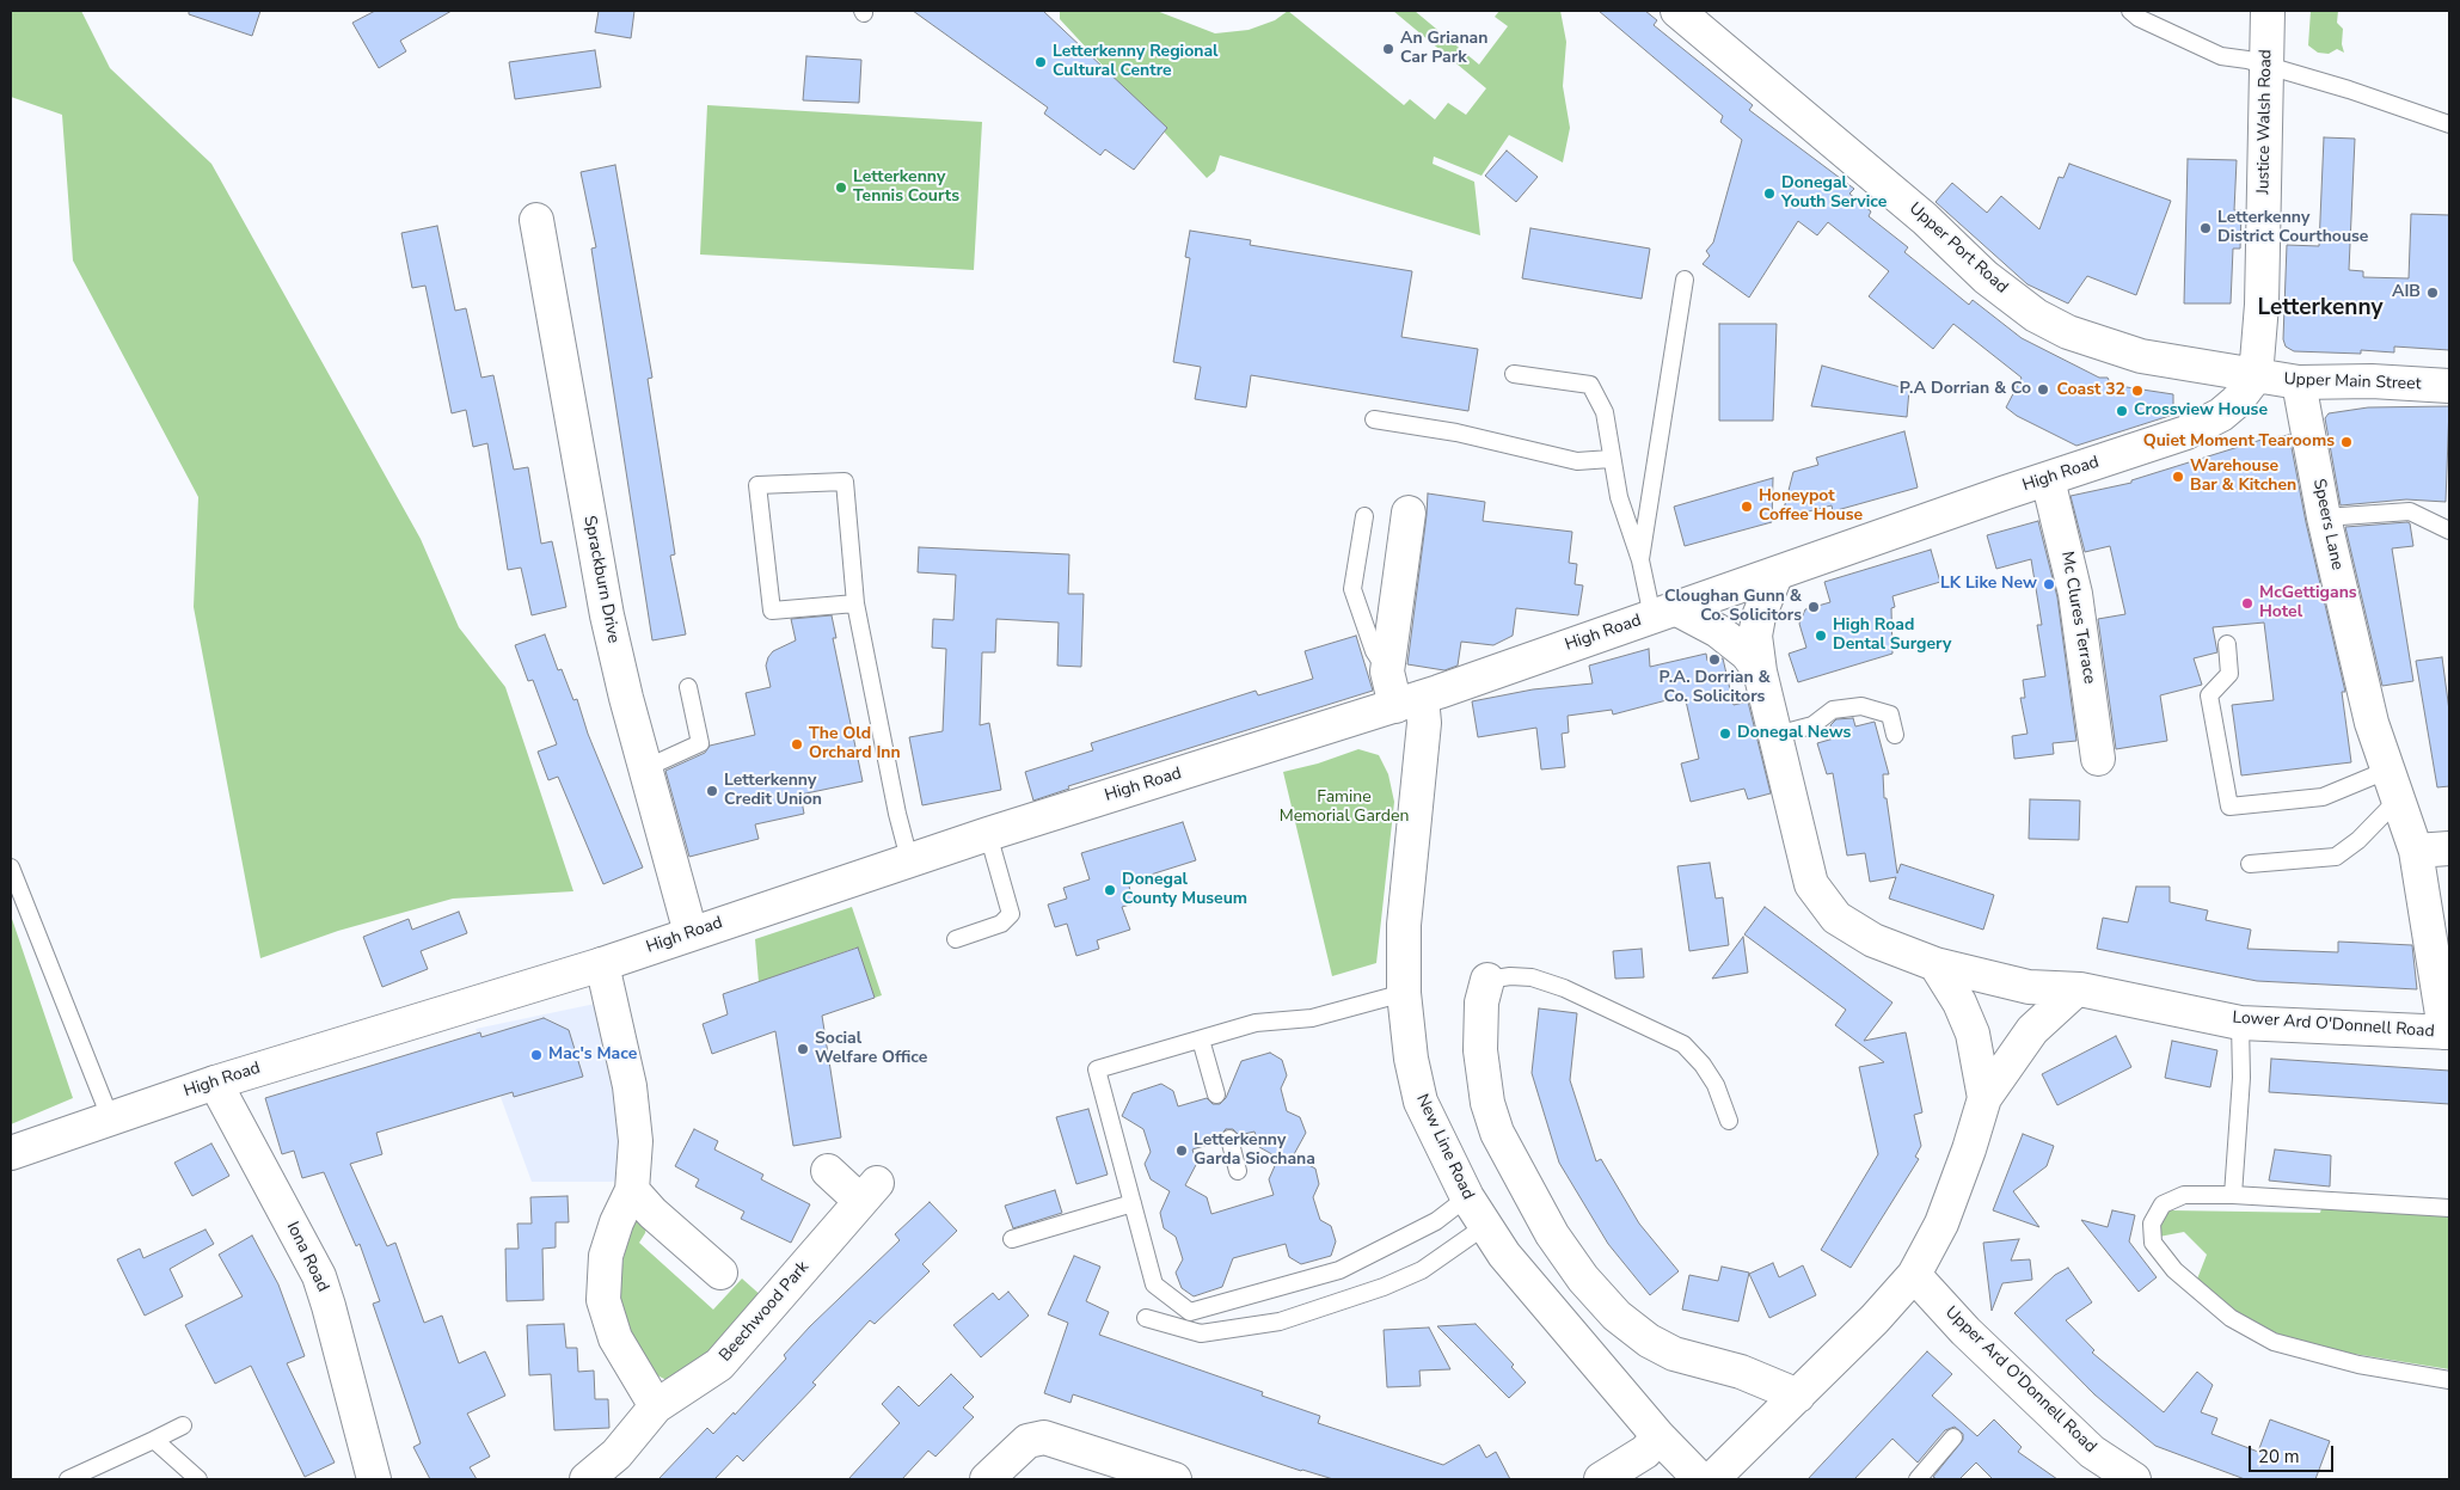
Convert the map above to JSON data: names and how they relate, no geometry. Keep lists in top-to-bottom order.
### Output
{
  "streets": {
    "street": [
      "Justice Walsh Road",
      "Upper Port Road",
      "Upper Main Street",
      "High Road",
      "Speers Lane",
      "Sprackburn Drive",
      "Mc Clures Terrace",
      "Lower Ard O'Donnell Road",
      "New Line Road",
      "Iona Road",
      "Beechwood Park",
      "Upper Ard O'Donnell Road"
    ]
  },
  "crossings": [
    ["Justice Walsh Road", "Upper Port Road"],
    ["Justice Walsh Road", "Upper Main Street"],
    ["Justice Walsh Road", "High Road"],
    ["Upper Port Road", "Upper Main Street"],
    ["Upper Port Road", "High Road"],
    ["Upper Main Street", "High Road"],
    ["Upper Main Street", "Speers Lane"],
    ["High Road", "Sprackburn Drive"],
    ["High Road", "Mc Clures Terrace"],
    ["High Road", "Lower Ard O'Donnell Road"],
    ["High Road", "New Line Road"],
    ["High Road", "Iona Road"],
    ["Speers Lane", "Lower Ard O'Donnell Road"]
  ],
  "districts": ["Letterkenny"],
  "parks": ["Famine Memorial Garden"],
  "places": [
    "An Grianan Car Park",
    "Letterkenny Regional Cultural Centre",
    "Letterkenny Tennis Courts",
    "Donegal Youth Service",
    "Letterkenny District Courthouse",
    "AIB",
    "P.A Dorrian & Co",
    "Coast 32",
    "Crossview House",
    "Quiet Moment Tearooms",
    "Warehouse Bar & Kitchen",
    "Honeypot Coffee House",
    "LK Like New",
    "McGettigans Hotel",
    "Cloughan Gunn & Co. Solicitors",
    "High Road Dental Surgery",
    "P.A. Dorrian & Co. Solicitors",
    "Donegal News",
    "The Old Orchard Inn",
    "Letterkenny Credit Union",
    "Donegal County Museum",
    "Social Welfare Office",
    "Mac's Mace",
    "Letterkenny Garda Siochana"
  ],
  "scale_bar": "20 m"
}
